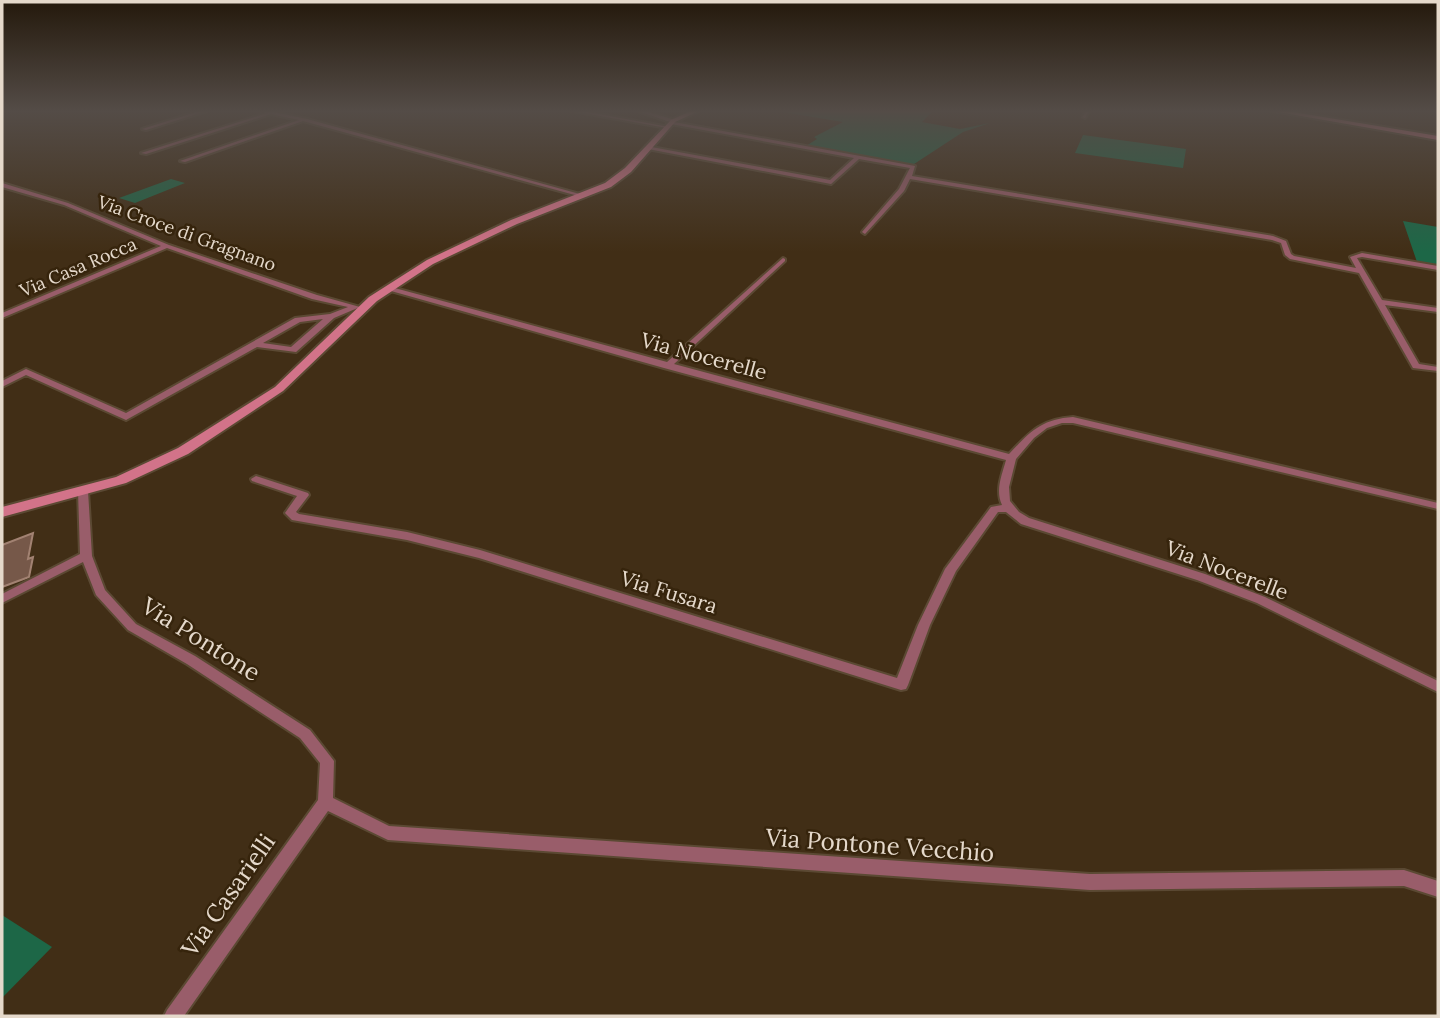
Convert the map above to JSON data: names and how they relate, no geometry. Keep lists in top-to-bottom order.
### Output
{
  "streets": {
    "street": [
      "Via Croce di Gragnano",
      "Via Casa Rocca",
      "Via Nocerelle",
      "Via Fusara",
      "Via Pontone",
      "Via Pontone Vecchio",
      "Via Casarielli"
    ]
  },
  "crossings": [
    ["Via Croce di Gragnano", "Via Casa Rocca"],
    ["Via Nocerelle", "Via Fusara"],
    ["Via Pontone", "Via Pontone Vecchio"],
    ["Via Pontone", "Via Casarielli"],
    ["Via Pontone Vecchio", "Via Casarielli"]
  ]
}
